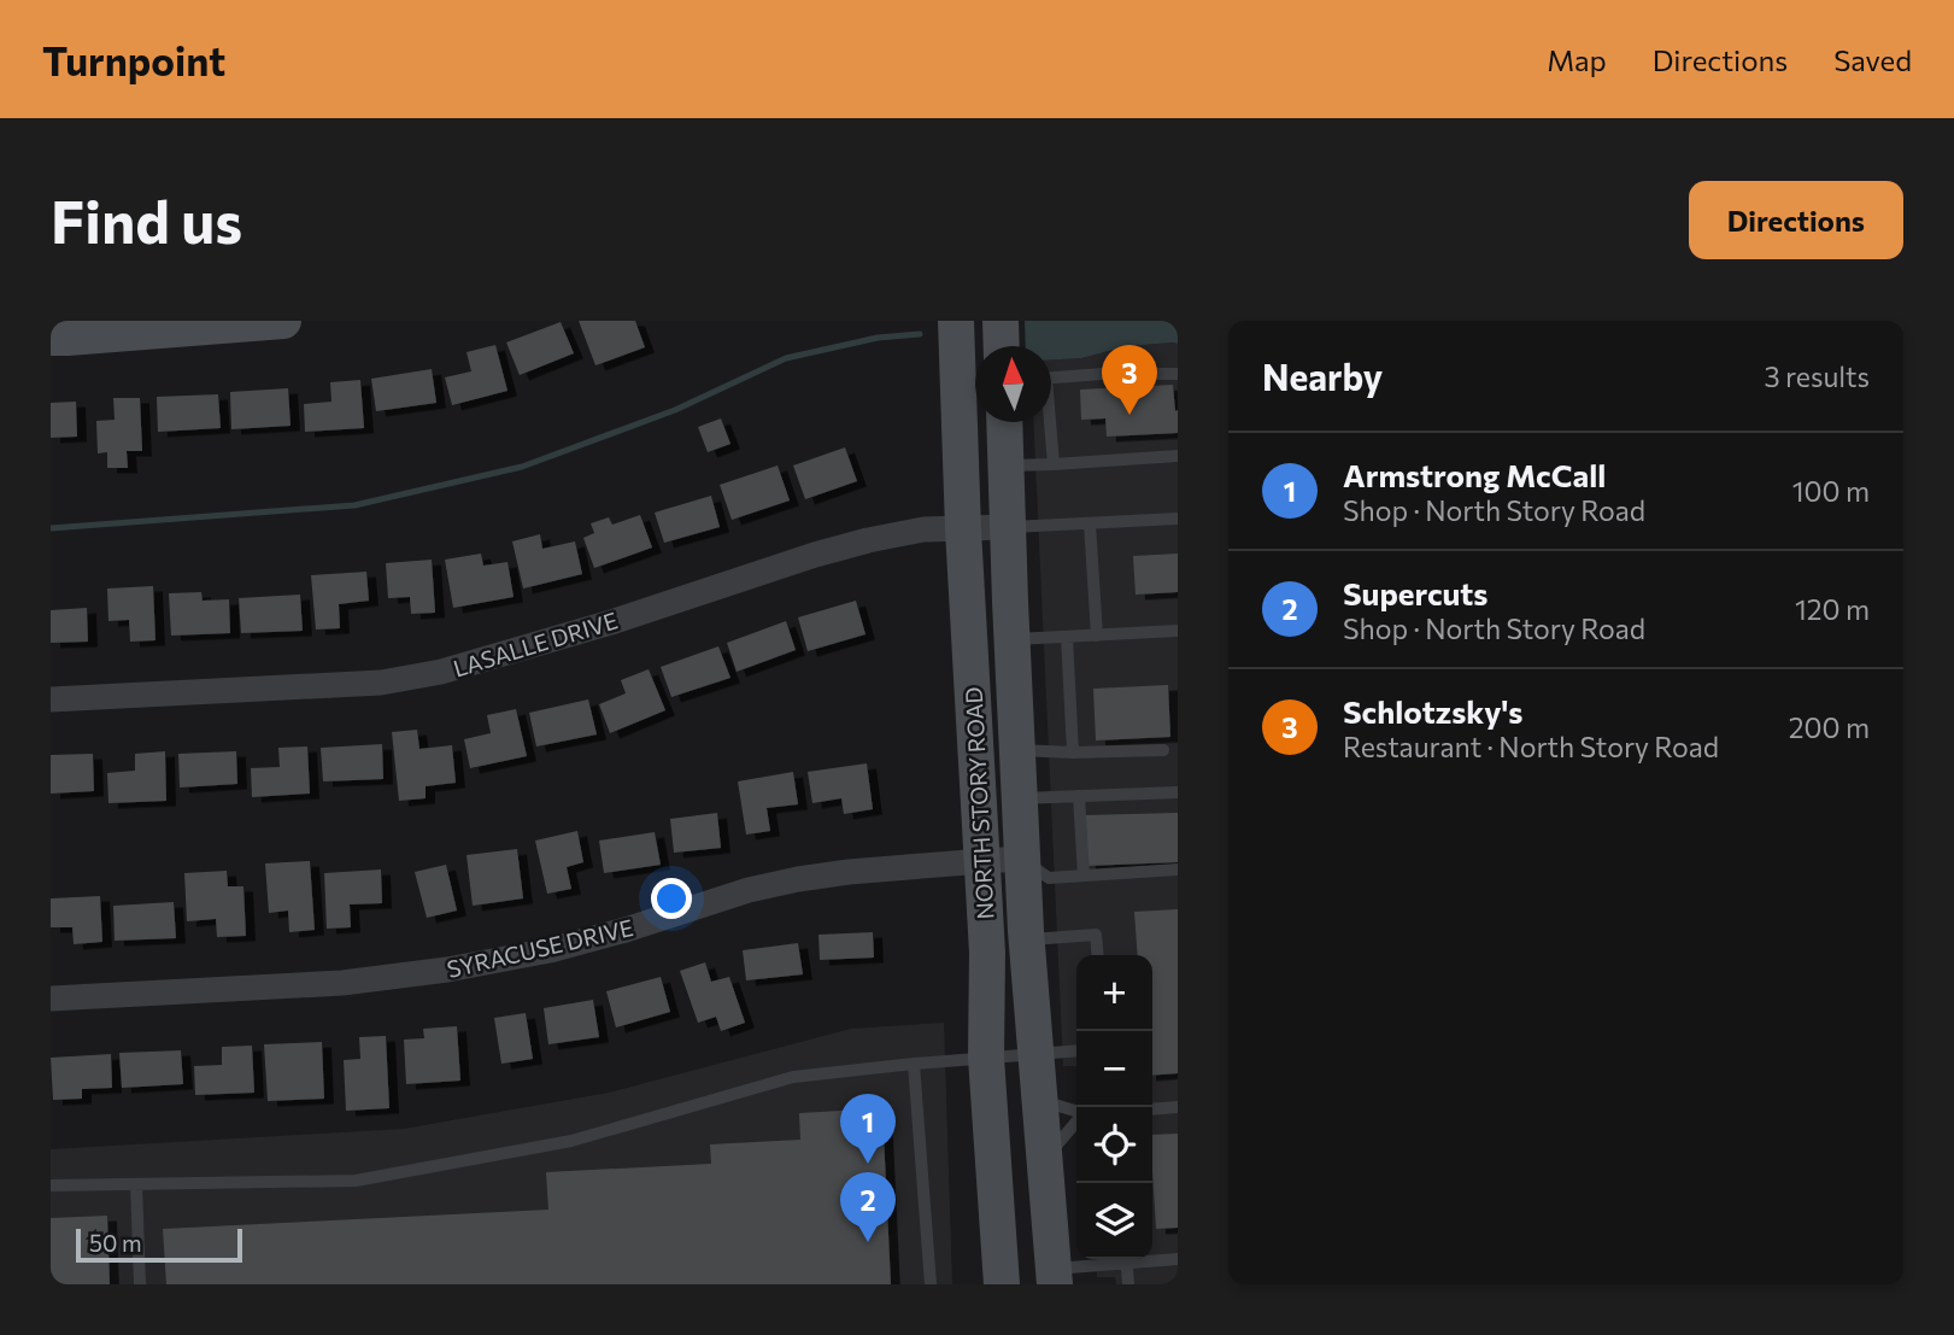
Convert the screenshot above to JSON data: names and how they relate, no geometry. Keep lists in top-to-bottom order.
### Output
{
  "streets": {
    "main road": ["NORTH STORY ROAD"],
    "street": ["LASALLE DRIVE", "SYRACUSE DRIVE"]
  },
  "crossings": [
    ["LASALLE DRIVE", "NORTH STORY ROAD"],
    ["NORTH STORY ROAD", "SYRACUSE DRIVE"]
  ],
  "scale_bar": "50 m",
  "north": "top",
  "page": {
    "header": "Turnpoint",
    "nav": ["Map", "Directions", "Saved"],
    "buttons": "Directions",
    "title": "Find us",
    "heading": ["Nearby", "3 results"],
    "pins": ["3", "1", "2"],
    "list": [
      {
        "mark": "1",
        "name": "Armstrong McCall",
        "note": "Shop · North Story Road",
        "value": "100 m"
      },
      {
        "mark": "2",
        "name": "Supercuts",
        "note": "Shop · North Story Road",
        "value": "120 m"
      },
      {
        "mark": "3",
        "name": "Schlotzsky's",
        "note": "Restaurant · North Story Road",
        "value": "200 m"
      }
    ],
    "map_buttons": ["+", "−"],
    "scale": "50 m"
  }
}
